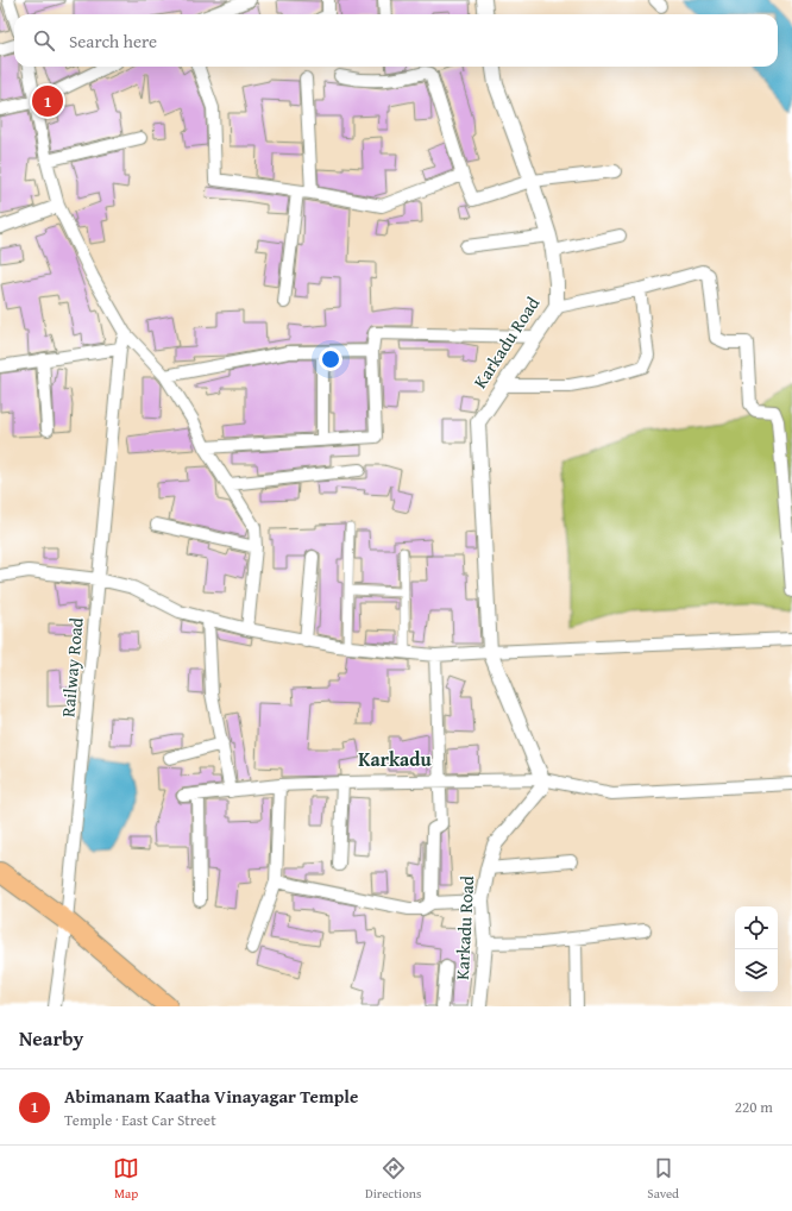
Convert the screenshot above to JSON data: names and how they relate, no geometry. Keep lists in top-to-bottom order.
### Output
{
  "streets": {
    "street": ["Karkadu Road", "Railway Road"]
  },
  "districts": ["Karkadu"],
  "page": {
    "search": "Search here",
    "pins": "1",
    "heading": "Nearby",
    "list": [
      {
        "mark": "1",
        "name": "Abimanam Kaatha Vinayagar Temple",
        "note": "Temple · East Car Street",
        "value": "220 m"
      }
    ],
    "nav": ["Map", "Directions", "Saved"]
  }
}
